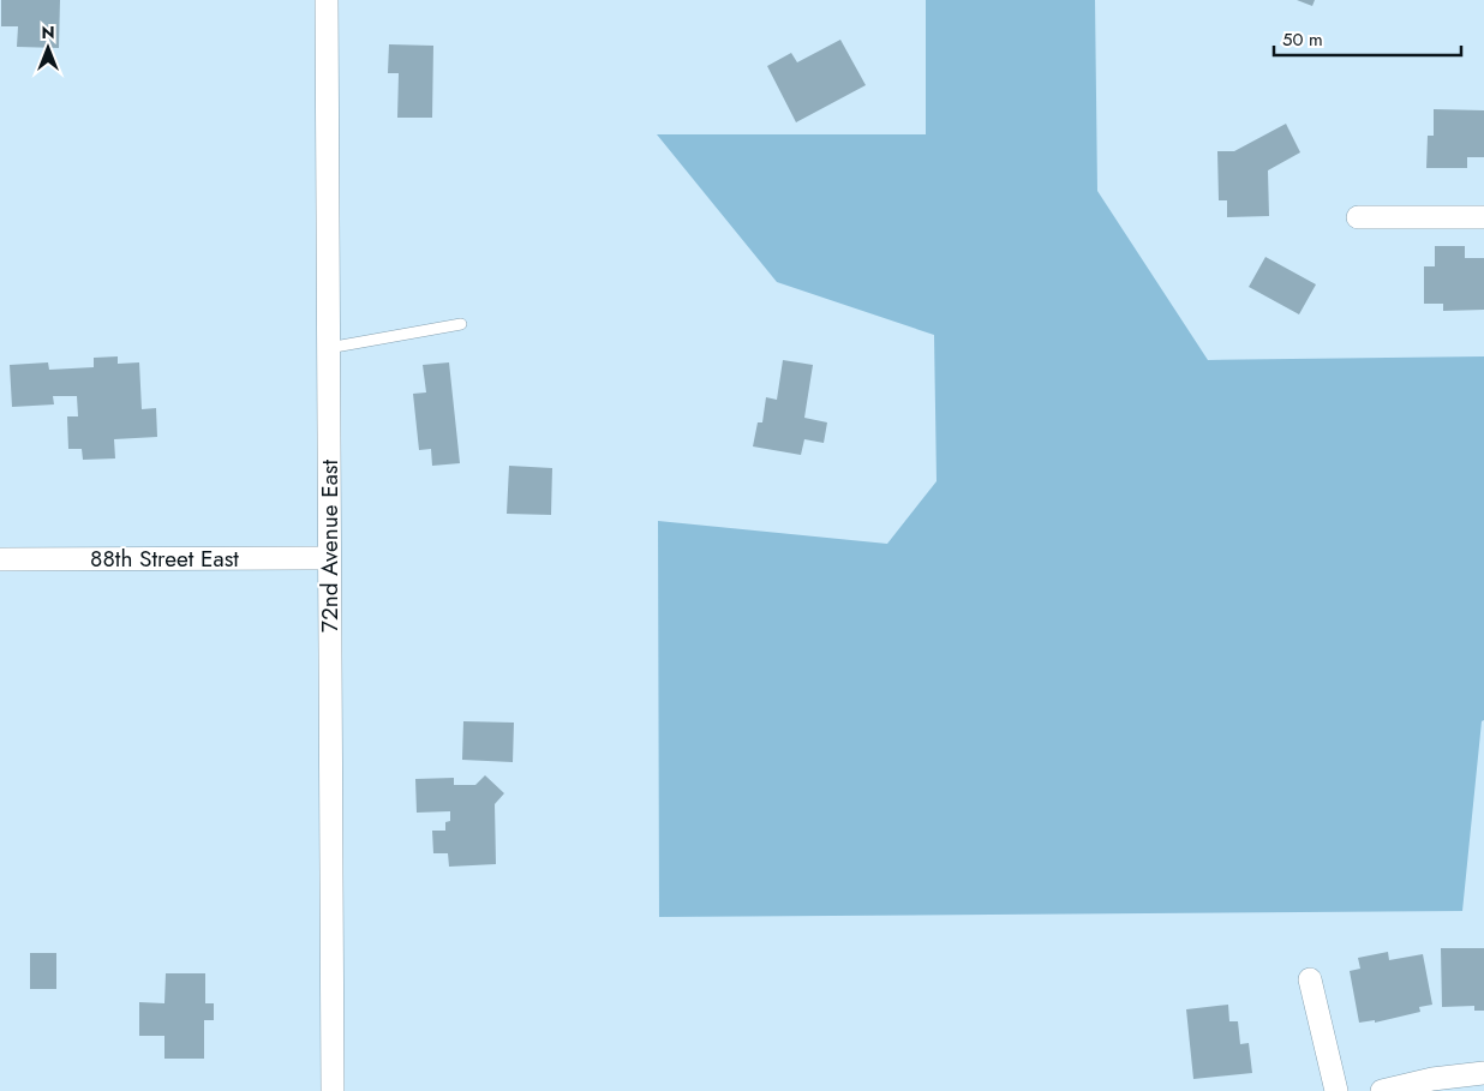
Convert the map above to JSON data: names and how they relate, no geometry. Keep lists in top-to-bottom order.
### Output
{
  "streets": {
    "street": ["72nd Avenue East", "88th Street East"]
  },
  "crossings": [
    ["72nd Avenue East", "88th Street East"]
  ],
  "scale_bar": "50 m",
  "north": "top"
}
